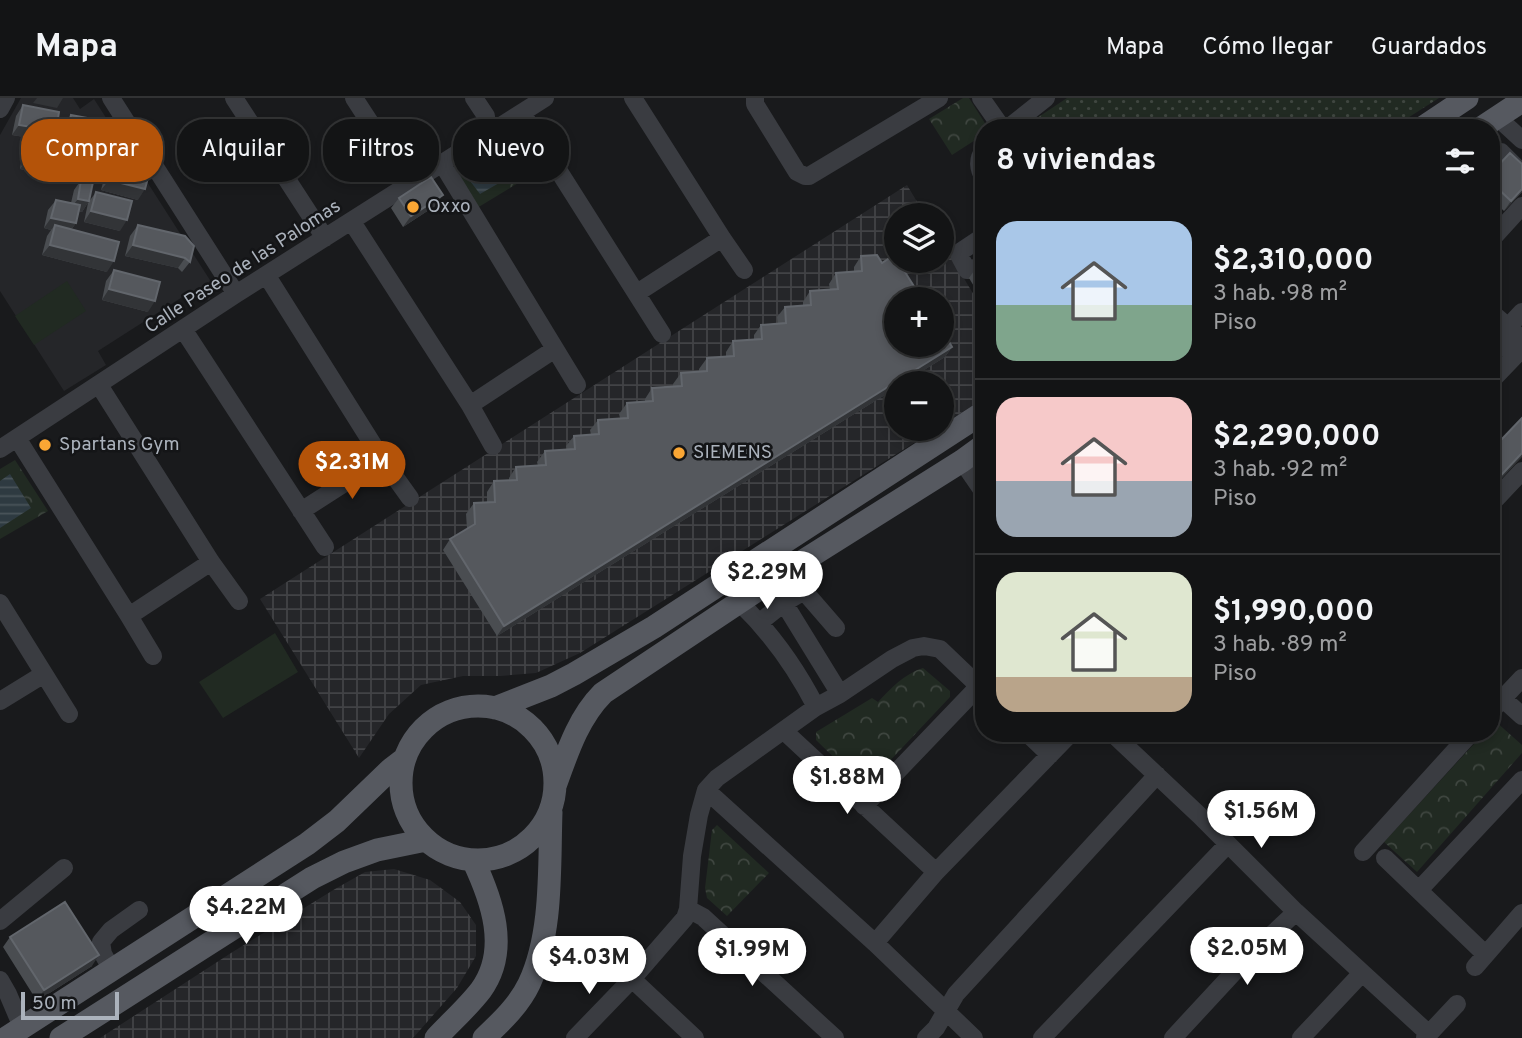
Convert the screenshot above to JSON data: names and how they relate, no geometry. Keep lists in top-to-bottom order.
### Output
{
  "streets": {
    "street": ["Calle Paseo de las Palomas"]
  },
  "places": ["Oxxo", "Spartans Gym", "SIEMENS"],
  "scale_bar": "50 m",
  "page": {
    "header": "Mapa",
    "nav": ["Mapa", "Cómo llegar", "Guardados"],
    "chip": [
      "Comprar",
      "Alquilar",
      "Filtros",
      "Nuevo"
    ],
    "heading": "8 viviendas",
    "map_buttons": ["+", "−"],
    "list": [
      {
        "name": "$2,310,000",
        "note": "3 hab. · 98 m² · Piso"
      },
      {
        "name": "$2,290,000",
        "note": "3 hab. · 92 m² · Piso"
      },
      {
        "name": "$1,990,000",
        "note": "3 hab. · 89 m² · Piso"
      }
    ],
    "price": [
      "$2.31M",
      "$2.29M",
      "$1.88M",
      "$1.56M",
      "$4.22M",
      "$2.05M",
      "$1.99M",
      "$4.03M"
    ],
    "scale": "50 m"
  }
}
